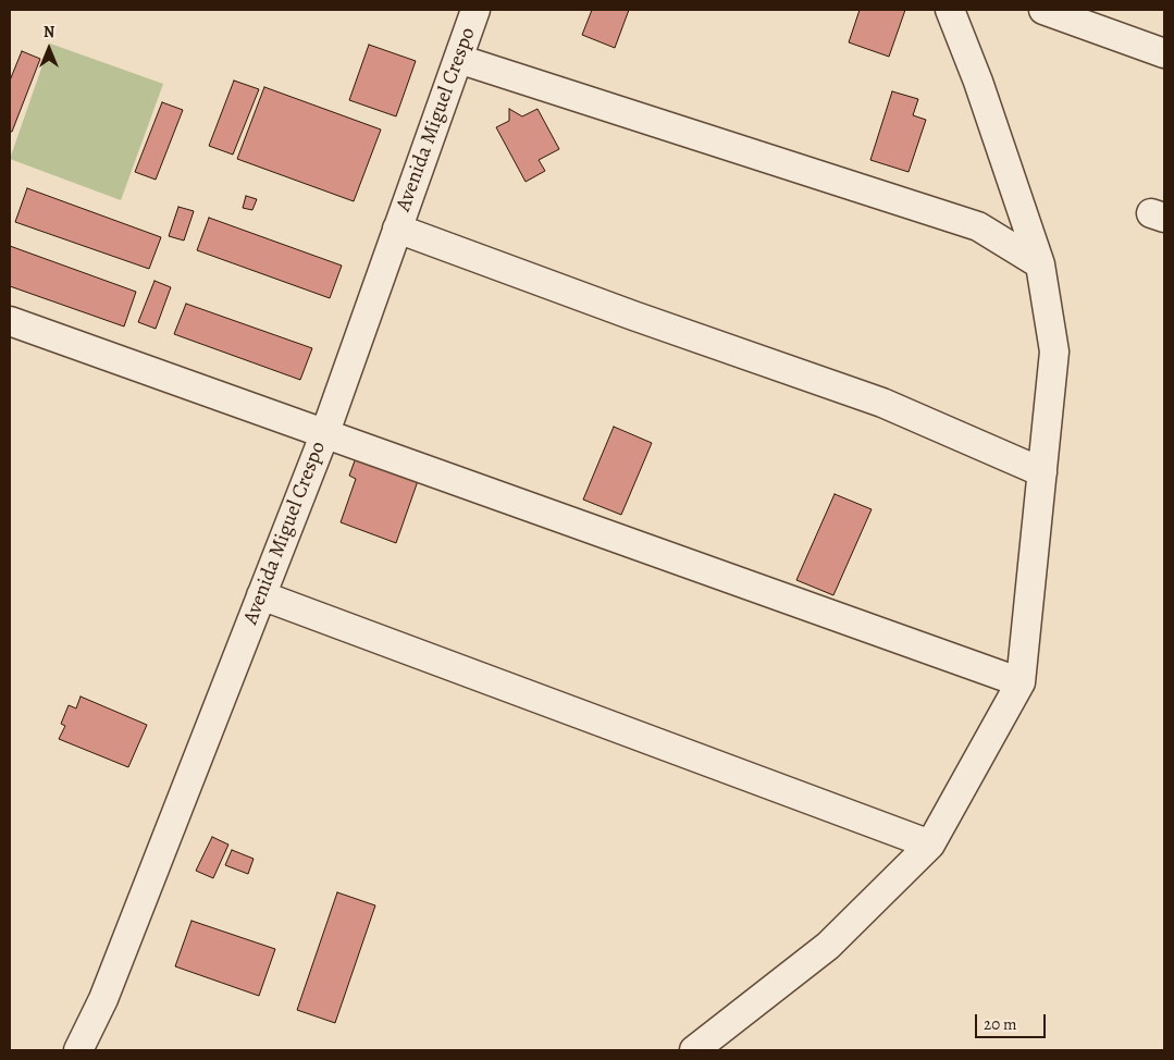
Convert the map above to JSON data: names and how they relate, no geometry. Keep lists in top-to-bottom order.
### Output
{
  "streets": {
    "street": ["Avenida Miguel Crespo"]
  },
  "scale_bar": "20 m",
  "north": "top"
}
